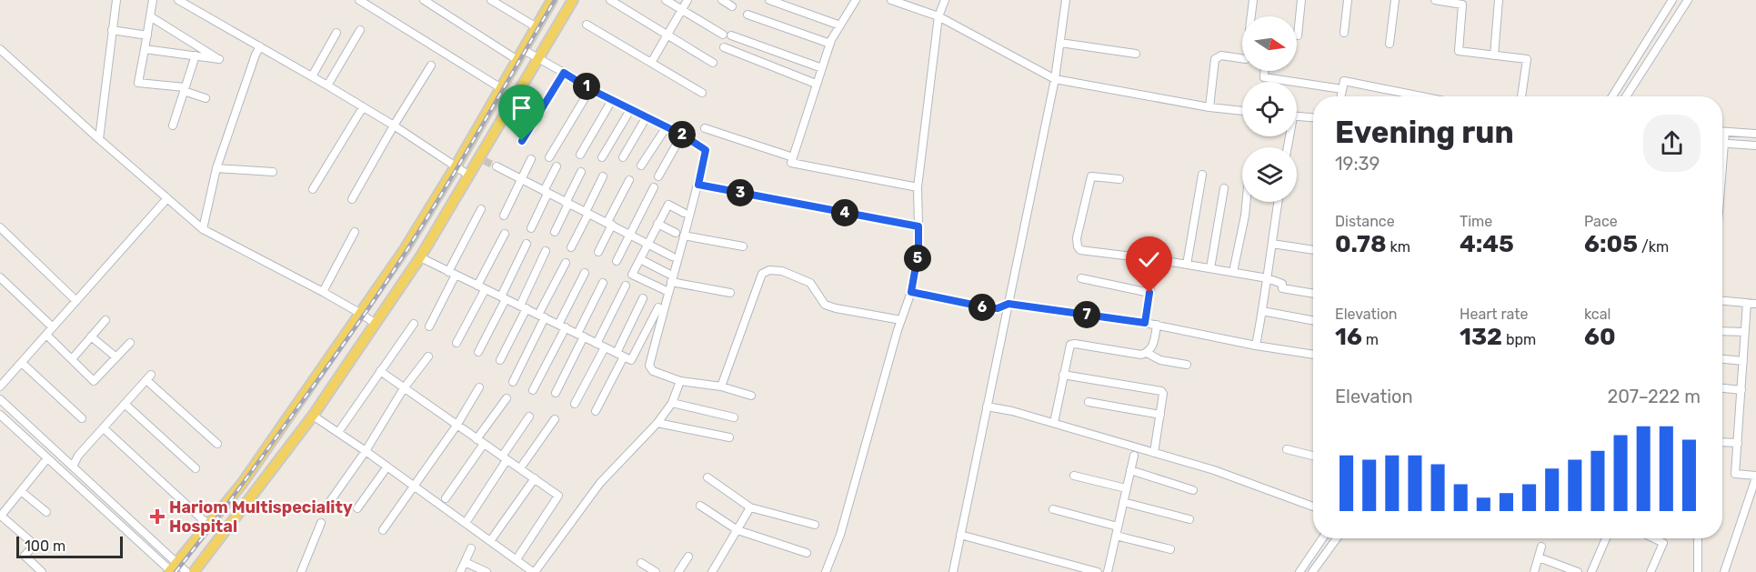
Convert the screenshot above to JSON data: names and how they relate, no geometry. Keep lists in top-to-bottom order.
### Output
{
  "places": {
    "health": ["Hariom Multispeciality Hospital"]
  },
  "scale_bar": "100 m",
  "north": "right",
  "page": {
    "pins": [
      "1",
      "2",
      "3",
      "4",
      "5",
      "6",
      "7"
    ],
    "heading": ["Evening run", "19:39"],
    "stats": [
      ["Distance", "0.78 km"],
      ["Time", "4:45"],
      ["Pace", "6:05 /km"],
      ["Elevation", "16 m"],
      ["Heart rate", "132 bpm"],
      ["kcal", "60"]
    ],
    "chart": ["Elevation", "207–222 m"],
    "scale": "100 m"
  }
}
